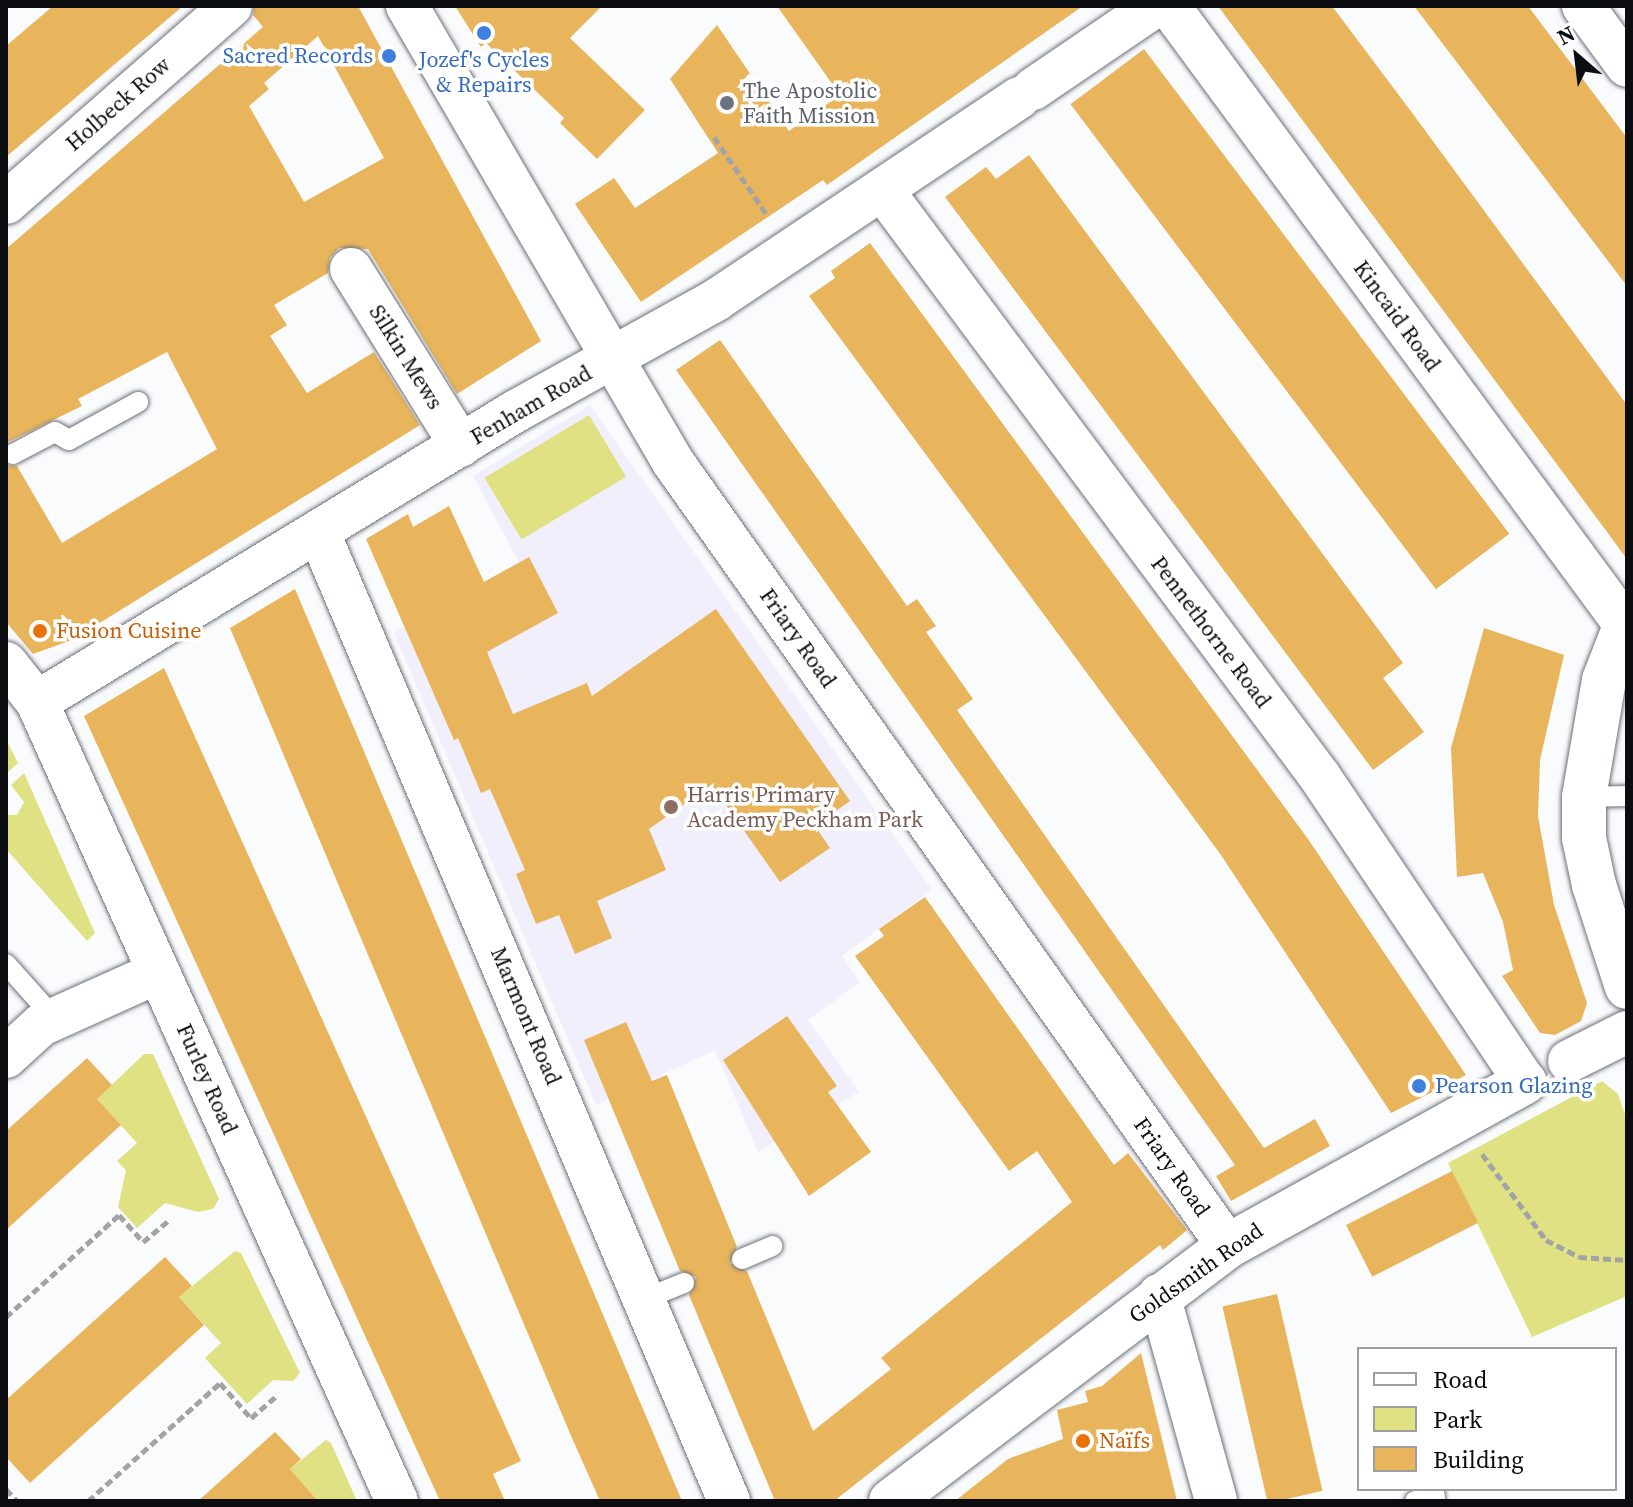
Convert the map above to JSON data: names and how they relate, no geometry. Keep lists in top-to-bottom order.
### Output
{
  "streets": {
    "street": [
      "Holbeck Row",
      "Kincaid Road",
      "Silkin Mews",
      "Fenham Road",
      "Pennethorne Road",
      "Friary Road",
      "Marmont Road",
      "Furley Road",
      "Goldsmith Road"
    ]
  },
  "crossings": [
    ["Silkin Mews", "Fenham Road"],
    ["Fenham Road", "Pennethorne Road"],
    ["Fenham Road", "Friary Road"],
    ["Fenham Road", "Marmont Road"],
    ["Fenham Road", "Furley Road"],
    ["Pennethorne Road", "Goldsmith Road"],
    ["Friary Road", "Goldsmith Road"]
  ],
  "places": [
    "Jozef's Cycles & Repairs",
    "Sacred Records",
    "The Apostolic Faith Mission",
    "Fusion Cuisine",
    "Harris Primary Academy Peckham Park",
    "Pearson Glazing",
    "Naïfs"
  ],
  "legend": ["Road", "Park", "Building"],
  "north": "top left"
}
